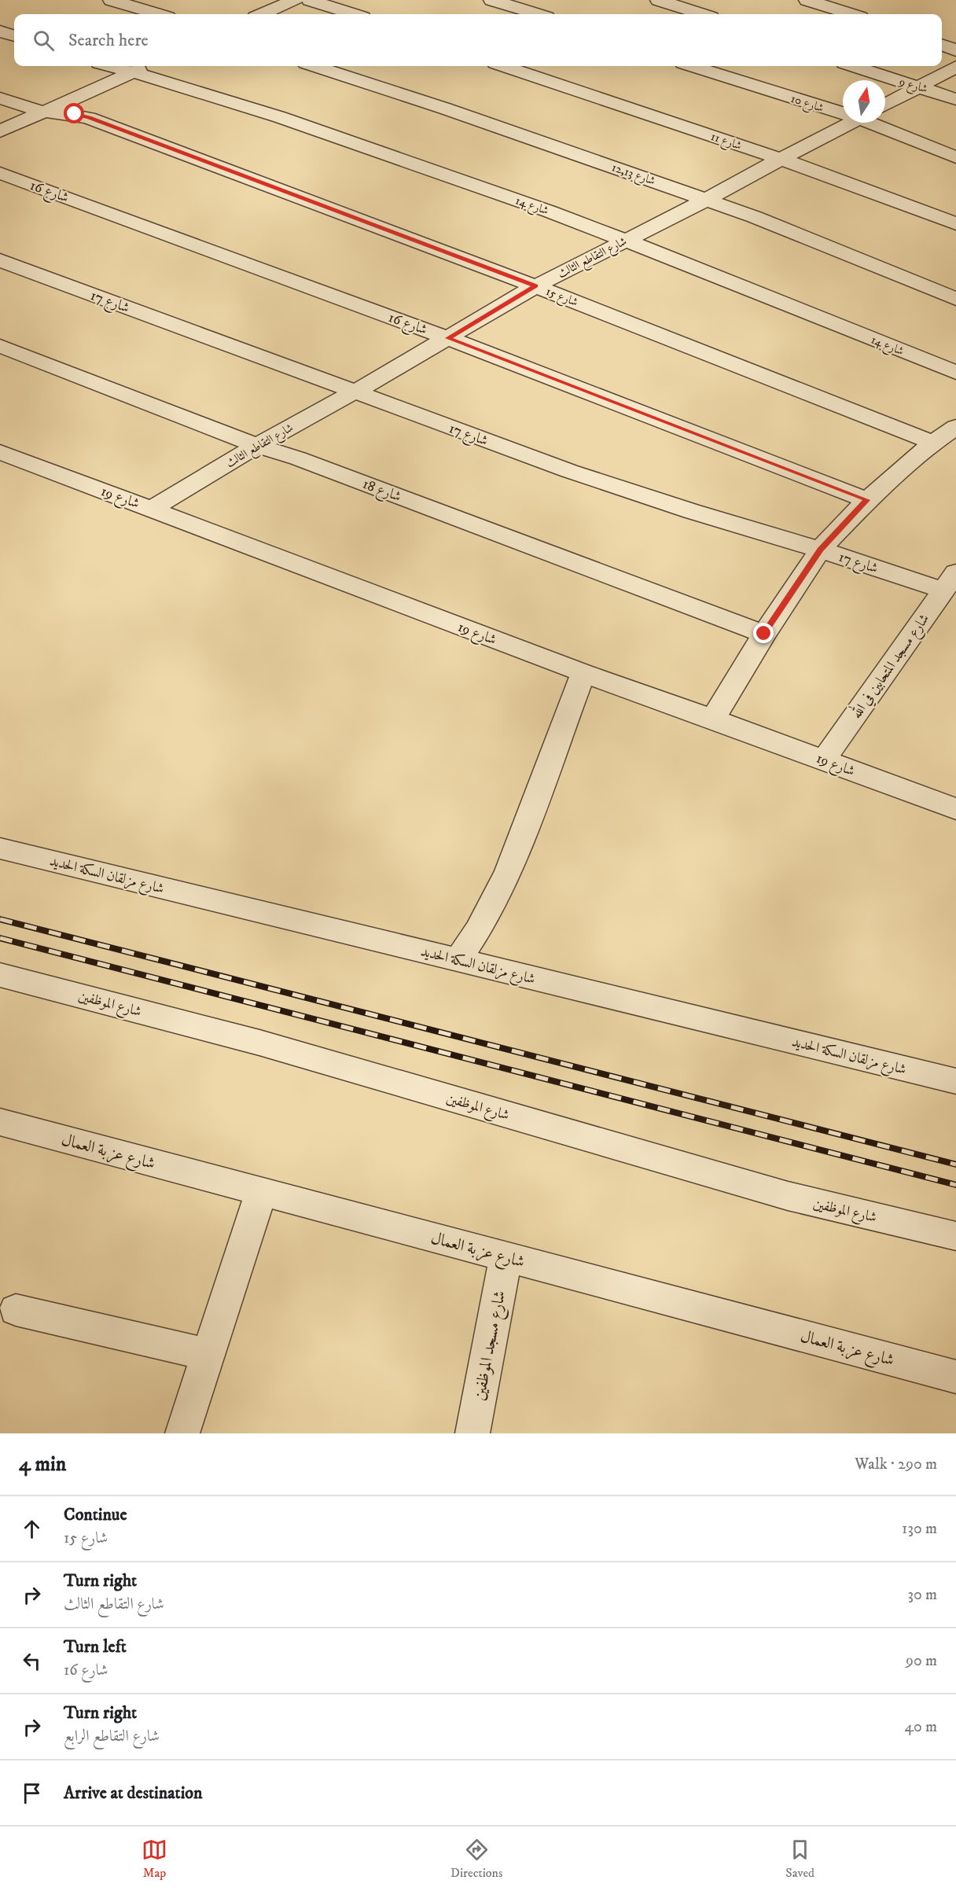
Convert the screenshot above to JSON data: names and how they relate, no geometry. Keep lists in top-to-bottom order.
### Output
{
  "streets": {
    "street": [
      "شارع 9",
      "شارع 10",
      "شارع 11",
      "شارع 12,13",
      "شارع 16",
      "شارع 14",
      "شارع التقاطع الثالث",
      "شارع 15",
      "شارع 17",
      "شارع 18",
      "شارع 19",
      "شارع مسجد المتحابين في الله",
      "شارع مزلقان السكة الحديد",
      "شارع الموظفين",
      "شارع عزبة العمال",
      "شارع مسجد الموظفين"
    ]
  },
  "crossings": [
    ["شارع 11", "شارع التقاطع الثالث"],
    ["شارع 12,13", "شارع التقاطع الثالث"],
    ["شارع 16", "شارع التقاطع الثالث"],
    ["شارع 14", "شارع التقاطع الثالث"],
    ["شارع التقاطع الثالث", "شارع 15"],
    ["شارع التقاطع الثالث", "شارع 17"],
    ["شارع التقاطع الثالث", "شارع 18"],
    ["شارع التقاطع الثالث", "شارع 19"],
    ["شارع 17", "شارع مسجد المتحابين في الله"],
    ["شارع 19", "شارع مسجد المتحابين في الله"],
    ["شارع عزبة العمال", "شارع مسجد الموظفين"]
  ],
  "north": "top",
  "page": {
    "search": "Search here",
    "heading": ["4 min", "Walk · 290 m"],
    "list": [
      ["Continue", "شارع 15", "130 m"],
      ["Turn right", "شارع التقاطع الثالث", "30 m"],
      ["Turn left", "شارع 16", "90 m"],
      ["Turn right", "شارع التقاطع الرابع", "40 m"],
      "Arrive at destination"
    ],
    "nav": ["Map", "Directions", "Saved"]
  }
}
